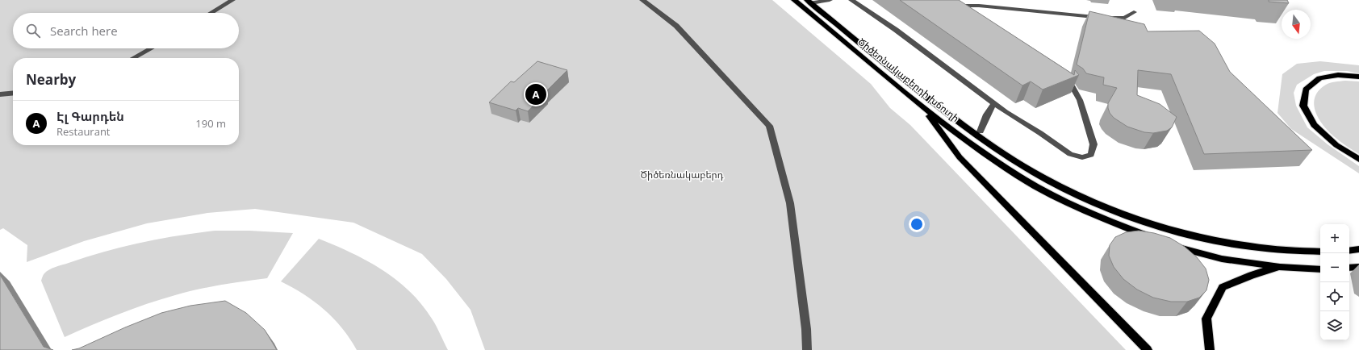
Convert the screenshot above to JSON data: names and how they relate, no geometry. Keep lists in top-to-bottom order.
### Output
{
  "streets": {
    "main road": ["Ծիծեռնակաբերդի խճուղի"]
  },
  "parks": ["Ծիծեռնակաբերդ"],
  "north": "bottom",
  "page": {
    "search": "Search here",
    "heading": "Nearby",
    "pins": "A",
    "list": [
      {
        "mark": "A",
        "name": "Էլ Գարդեն",
        "note": "Restaurant",
        "value": "190 m"
      }
    ],
    "map_buttons": ["+", "−"]
  }
}
